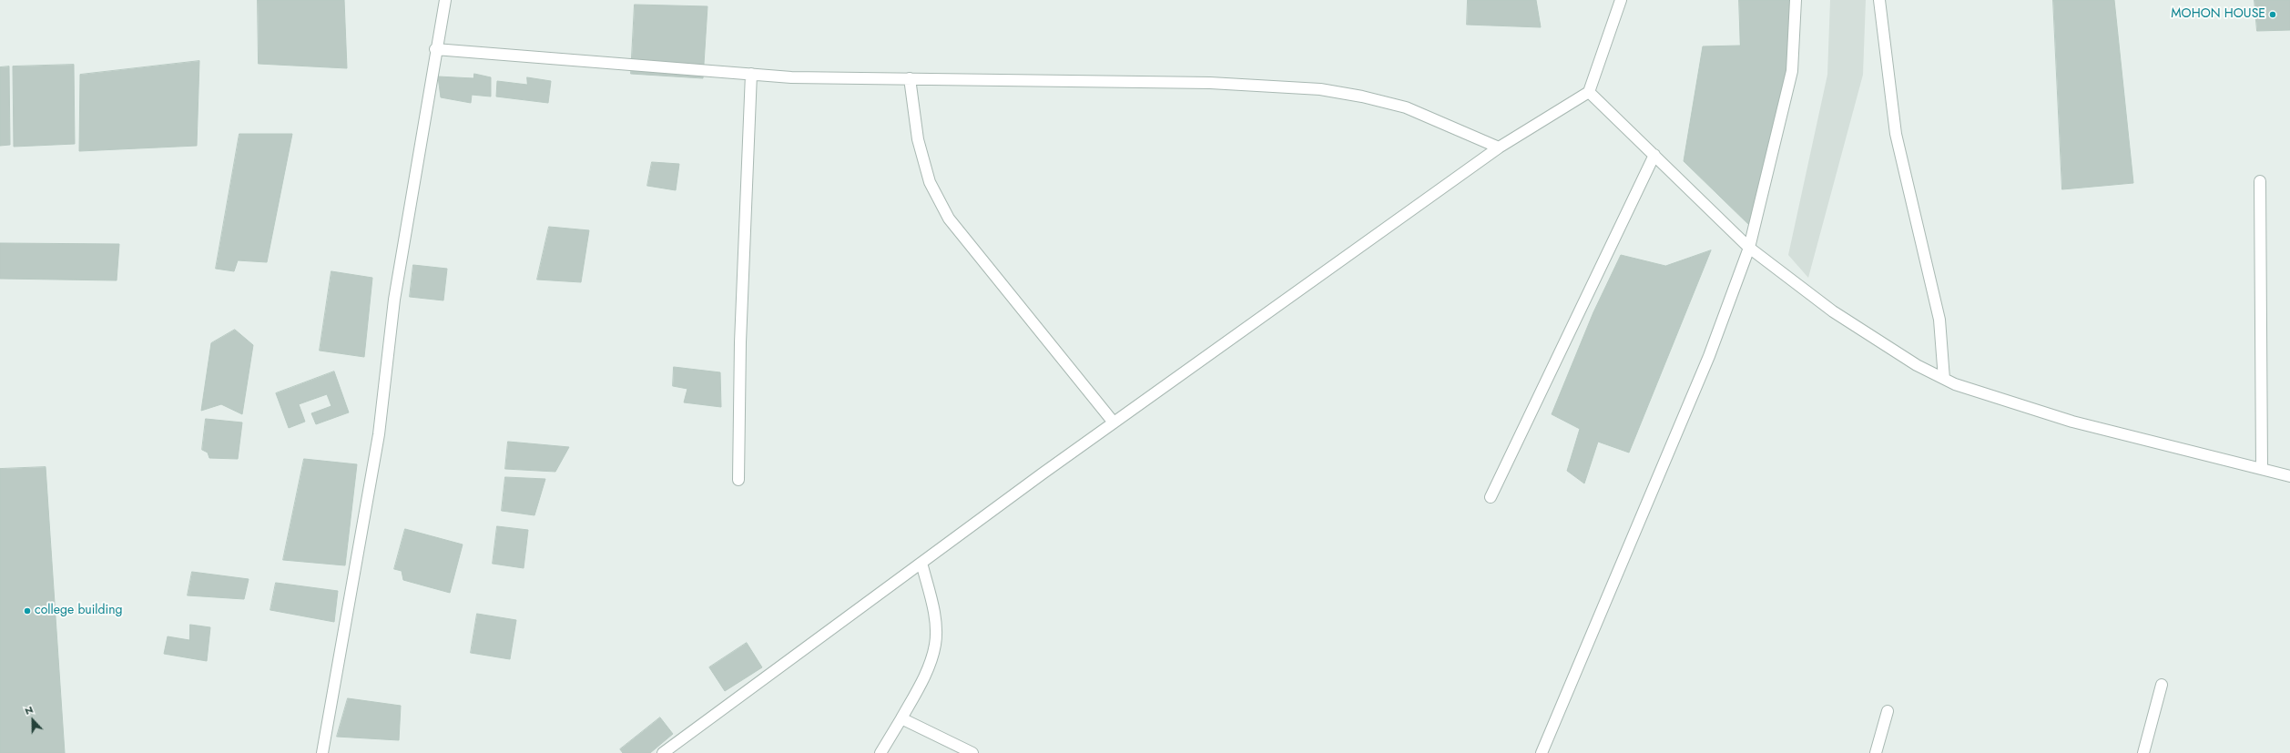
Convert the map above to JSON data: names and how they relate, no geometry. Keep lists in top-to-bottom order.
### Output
{
  "places": ["MOHON HOUSE", "college building"],
  "north": "top"
}
